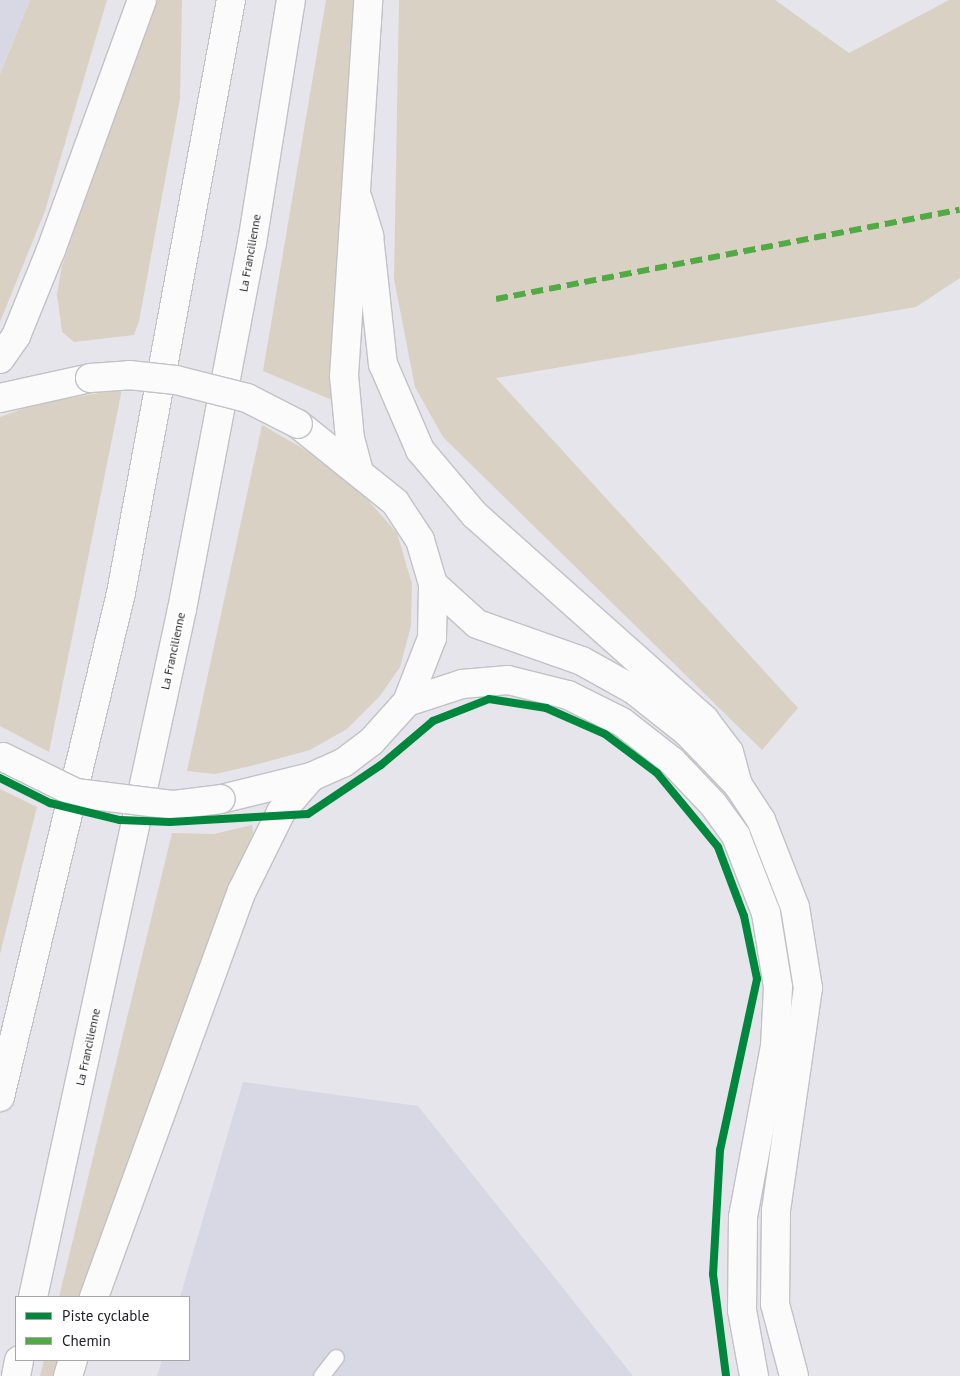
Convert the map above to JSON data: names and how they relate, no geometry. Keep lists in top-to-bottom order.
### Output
{
  "streets": {
    "main road": ["La Francilienne"]
  },
  "legend": ["Piste cyclable", "Chemin"]
}
